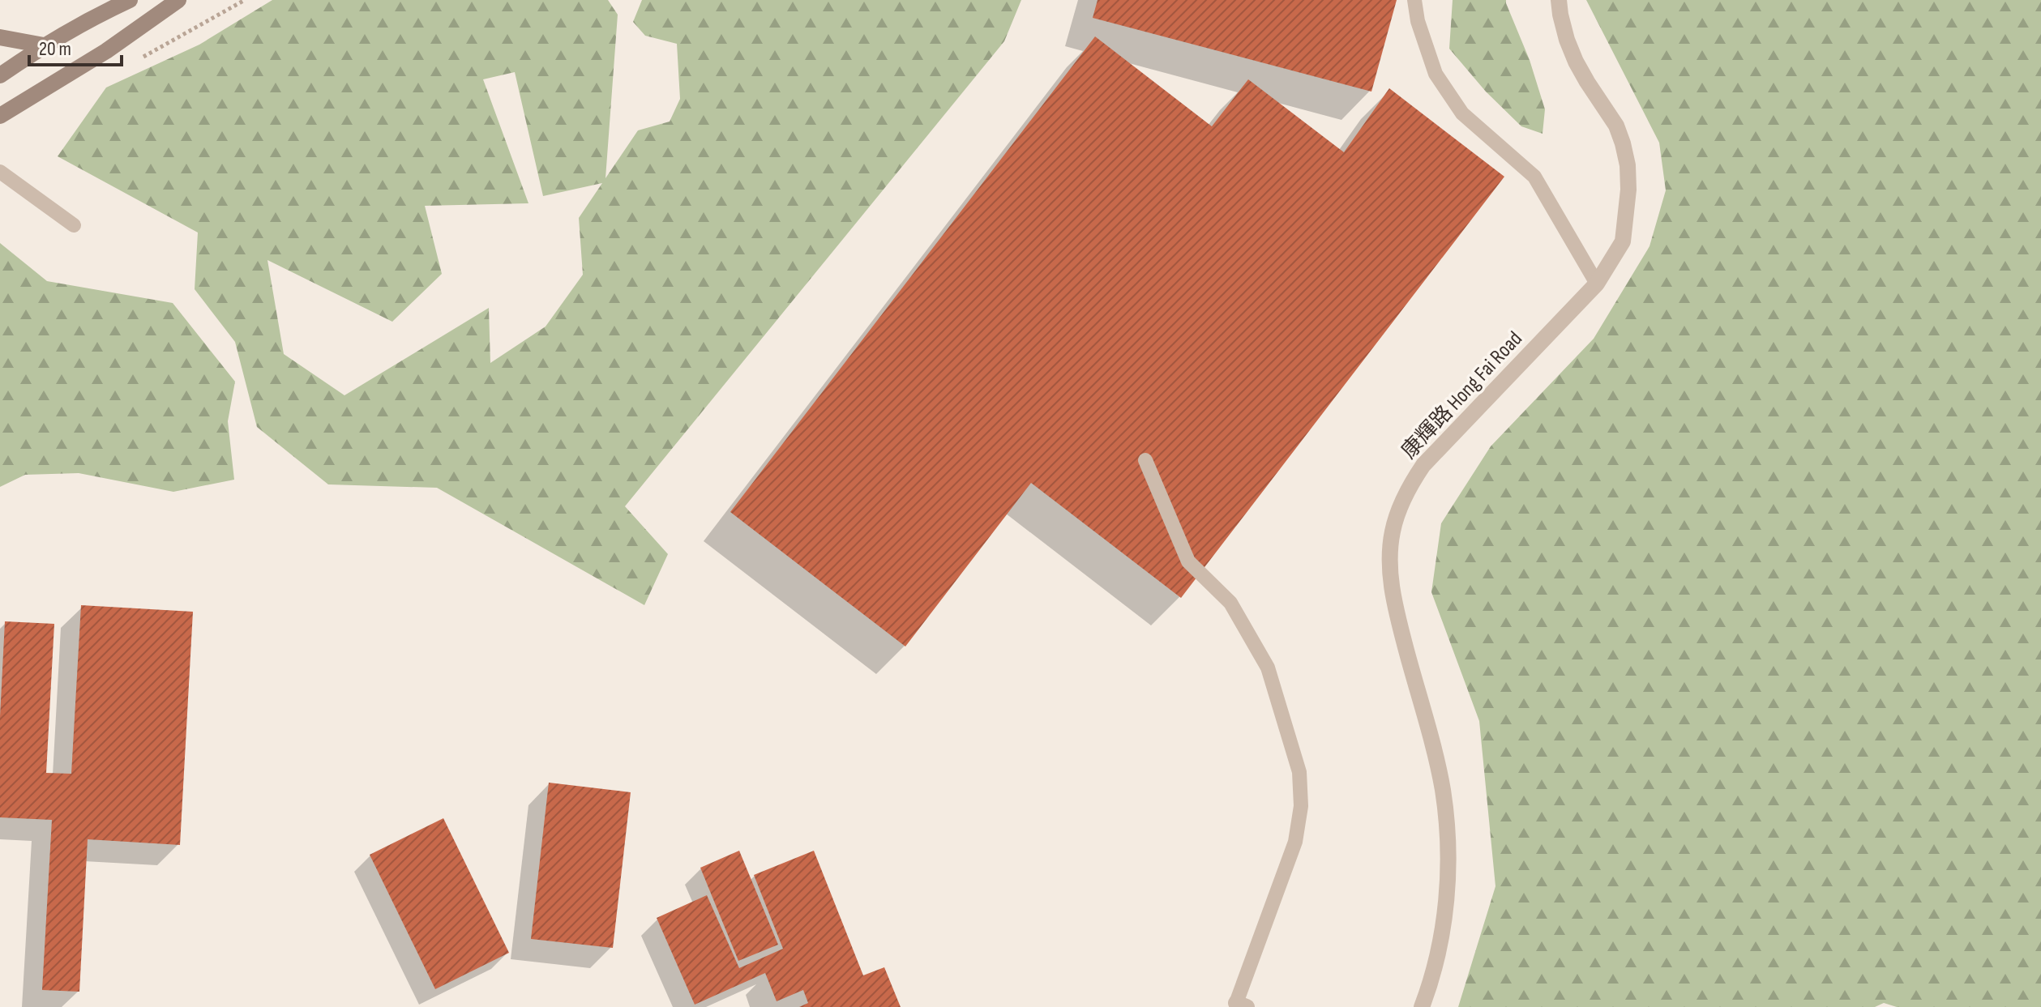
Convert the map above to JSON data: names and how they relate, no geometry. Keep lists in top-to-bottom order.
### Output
{
  "streets": {
    "street": ["康輝路 Hong Fai Road"]
  },
  "scale_bar": "20 m"
}
